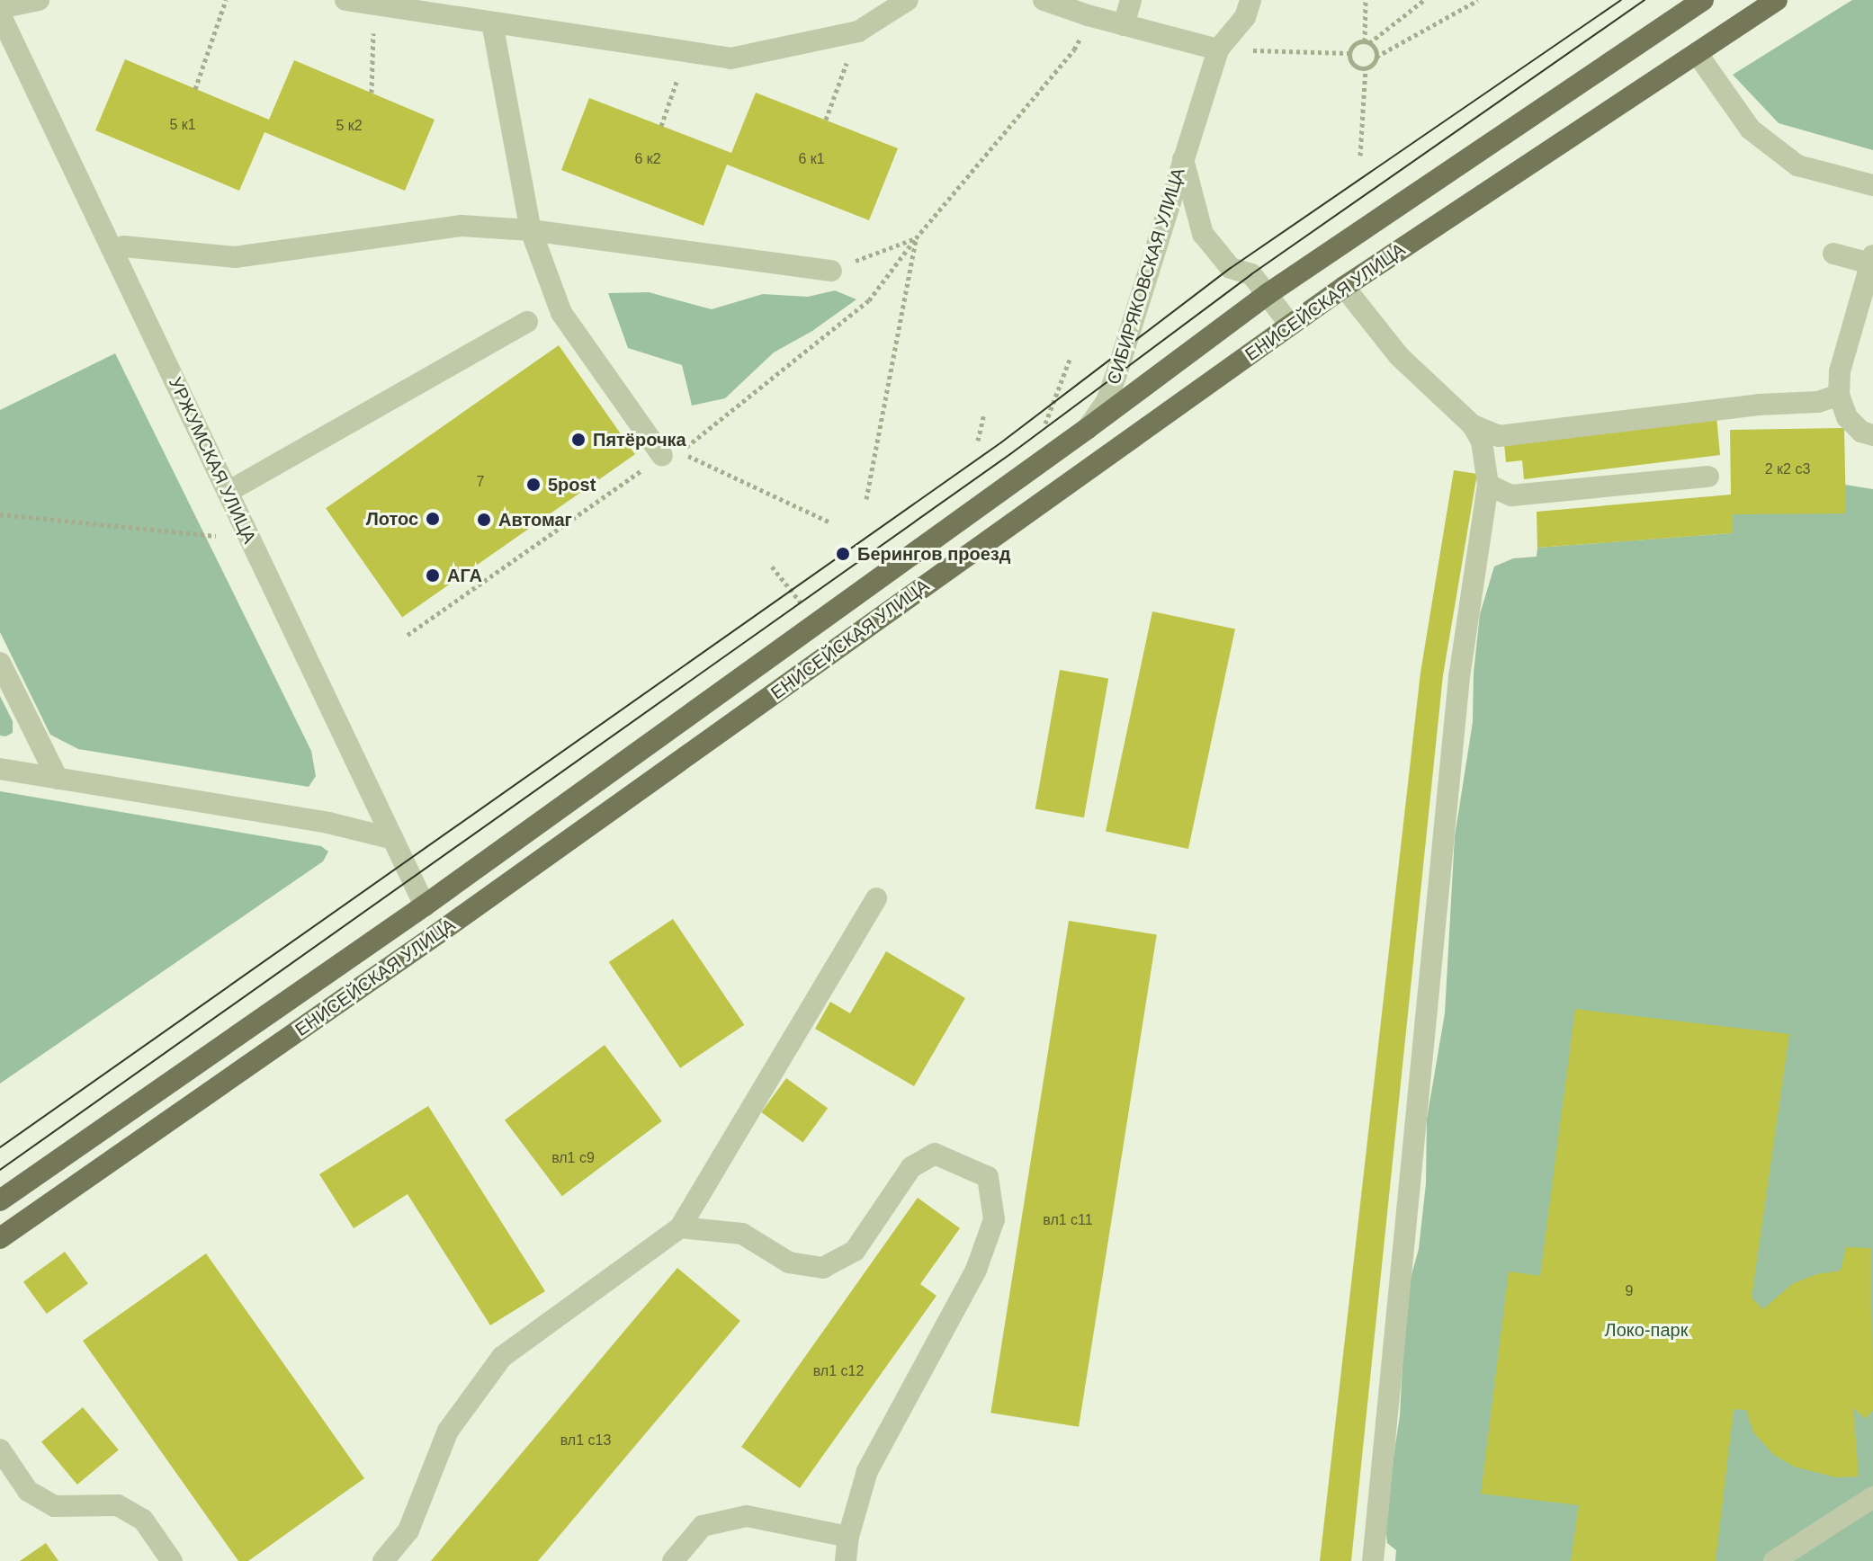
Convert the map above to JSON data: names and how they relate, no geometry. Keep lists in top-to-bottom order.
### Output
{
  "streets": {
    "main road": ["ЕНИСЕЙСКАЯ УЛИЦА"],
    "street": ["СИБИРЯКОВСКАЯ УЛИЦА", "УРЖУМСКАЯ УЛИЦА"]
  },
  "crossings": [
    ["СИБИРЯКОВСКАЯ УЛИЦА", "ЕНИСЕЙСКАЯ УЛИЦА"],
    ["ЕНИСЕЙСКАЯ УЛИЦА", "УРЖУМСКАЯ УЛИЦА"]
  ],
  "parks": ["Локо-парк"],
  "places": [
    "Пятёрочка",
    "5post",
    "Лотос",
    "Автомаг",
    "Берингов проезд",
    "АГА"
  ],
  "house_numbers": [
    "5 к1",
    "5 к2",
    "6 к2",
    "6 к1",
    "2 к2 с3",
    "7",
    "вл1 с9",
    "вл1 с11",
    "9",
    "вл1 с12",
    "вл1 с13"
  ]
}
